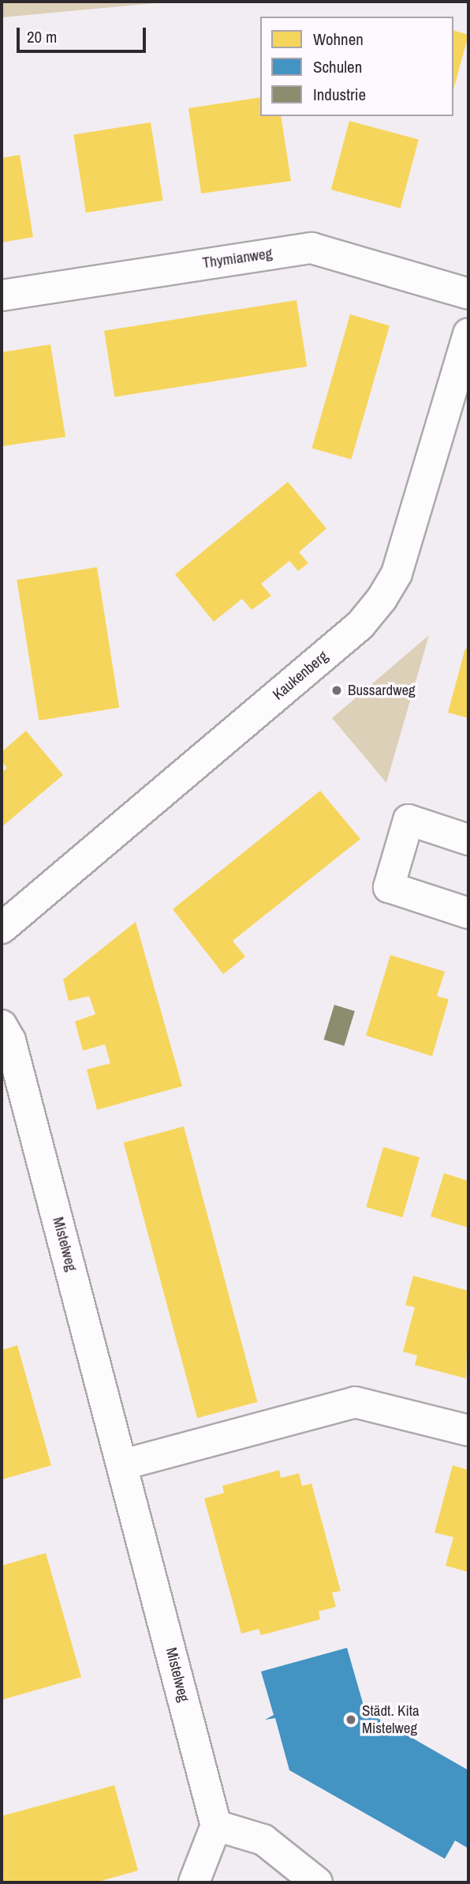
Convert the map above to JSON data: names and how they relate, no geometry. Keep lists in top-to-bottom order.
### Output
{
  "streets": {
    "street": ["Thymianweg", "Kaukenberg", "Mistelweg"]
  },
  "places": ["Bussardweg", "Städt. Kita Mistelweg"],
  "legend": ["Wohnen", "Schulen", "Industrie"],
  "scale_bar": "20 m"
}
